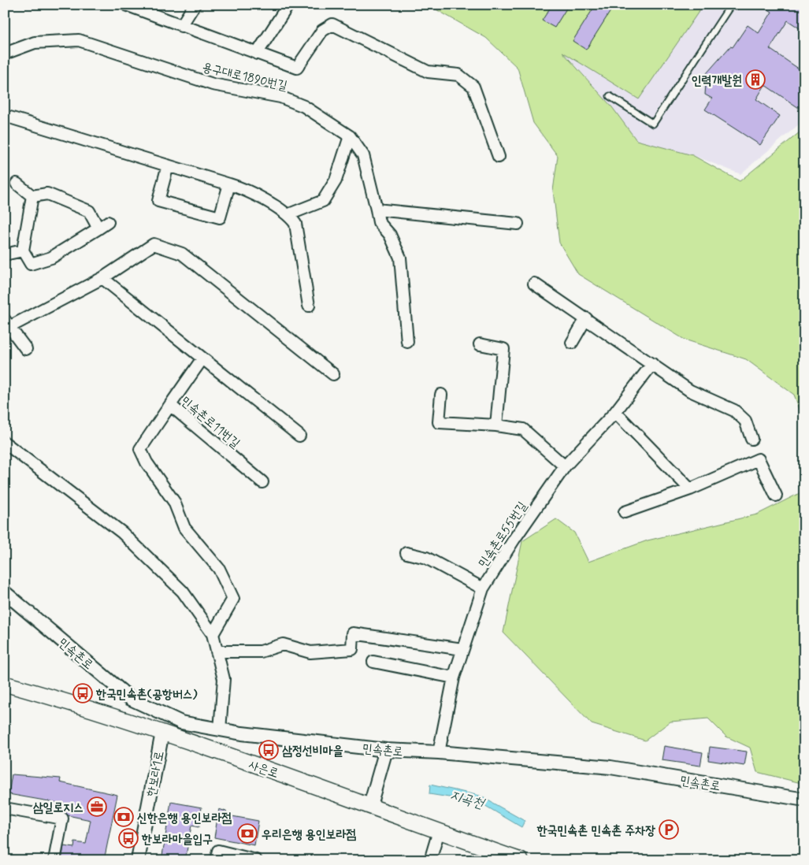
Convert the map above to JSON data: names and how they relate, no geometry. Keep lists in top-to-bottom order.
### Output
{
  "streets": {
    "main road": ["사은로"],
    "street": [
      "용구대로1890번길",
      "민속촌로11번길",
      "민속촌로55번길",
      "민속촌로",
      "한보라1로"
    ]
  },
  "crossings": [
    ["민속촌로55번길", "민속촌로"],
    ["사은로", "한보라1로"]
  ],
  "water": ["지곡천"],
  "places": {
    "building": ["인력개발원"],
    "bus stop": ["한국민속촌(공항버스)", "삼정선비마을", "한보라마을입구"],
    "office": ["삼일로지스"],
    "bank": ["신한은행 용인보라점", "우리은행 용인보라점"],
    "parking": ["한국민속촌 민속촌 주차장"]
  }
}
